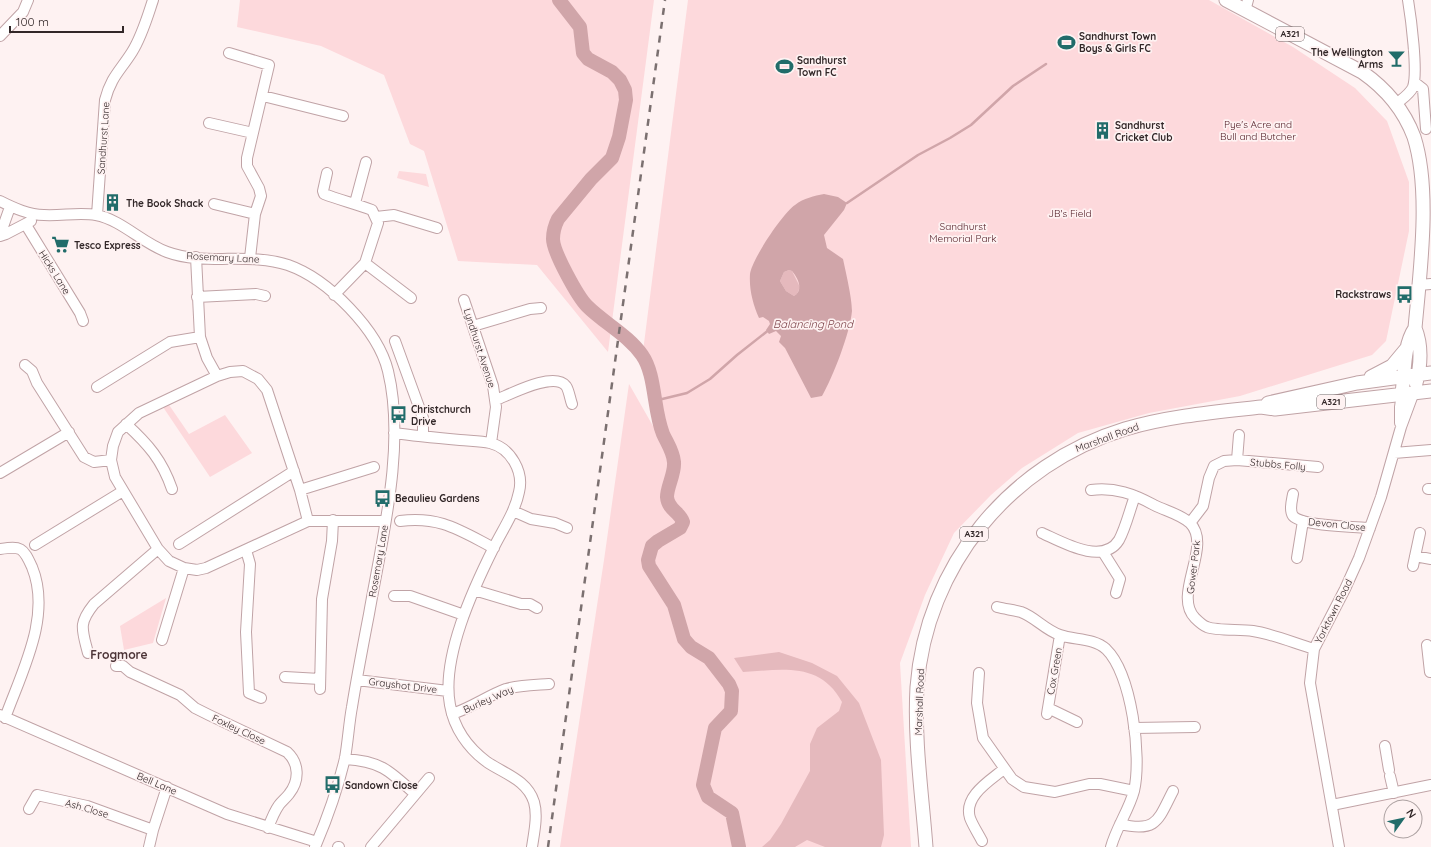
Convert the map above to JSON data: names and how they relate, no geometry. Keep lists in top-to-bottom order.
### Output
{
  "streets": {
    "main road": ["A321", "Marshall Road", "Yorktown Road"],
    "street": [
      "Sandhurst Lane",
      "Rosemary Lane",
      "Hicks Lane",
      "Lyndhurst Avenue",
      "Stubbs Folly",
      "Devon Close",
      "Gower Park",
      "Cox Green",
      "Grayshot Drive",
      "Burley Way",
      "Foxley Close",
      "Bell Lane",
      "Ash Close"
    ]
  },
  "crossings": [
    ["Sandhurst Lane", "Rosemary Lane"],
    ["Rosemary Lane", "Grayshot Drive"],
    ["Rosemary Lane", "Bell Lane"],
    ["Marshall Road", "Yorktown Road"],
    ["Stubbs Folly", "Gower Park"],
    ["Devon Close", "Yorktown Road"],
    ["Gower Park", "Yorktown Road"],
    ["Foxley Close", "Bell Lane"]
  ],
  "districts": ["Frogmore"],
  "water": ["Balancing Pond"],
  "parks": ["Pye's Acre and Bull and Butcher", "JB's Field", "Sandhurst Memorial Park"],
  "places": {
    "sports": ["Sandhurst Town Boys & Girls FC", "Sandhurst Town FC"],
    "bar": ["The Wellington Arms"],
    "building": ["Sandhurst Cricket Club", "The Book Shack"],
    "supermarket": ["Tesco Express"],
    "bus stop": [
      "Rackstraws",
      "Christchurch Drive",
      "Beaulieu Gardens",
      "Sandown Close"
    ]
  },
  "scale_bar": "100 m",
  "north": "top right"
}
